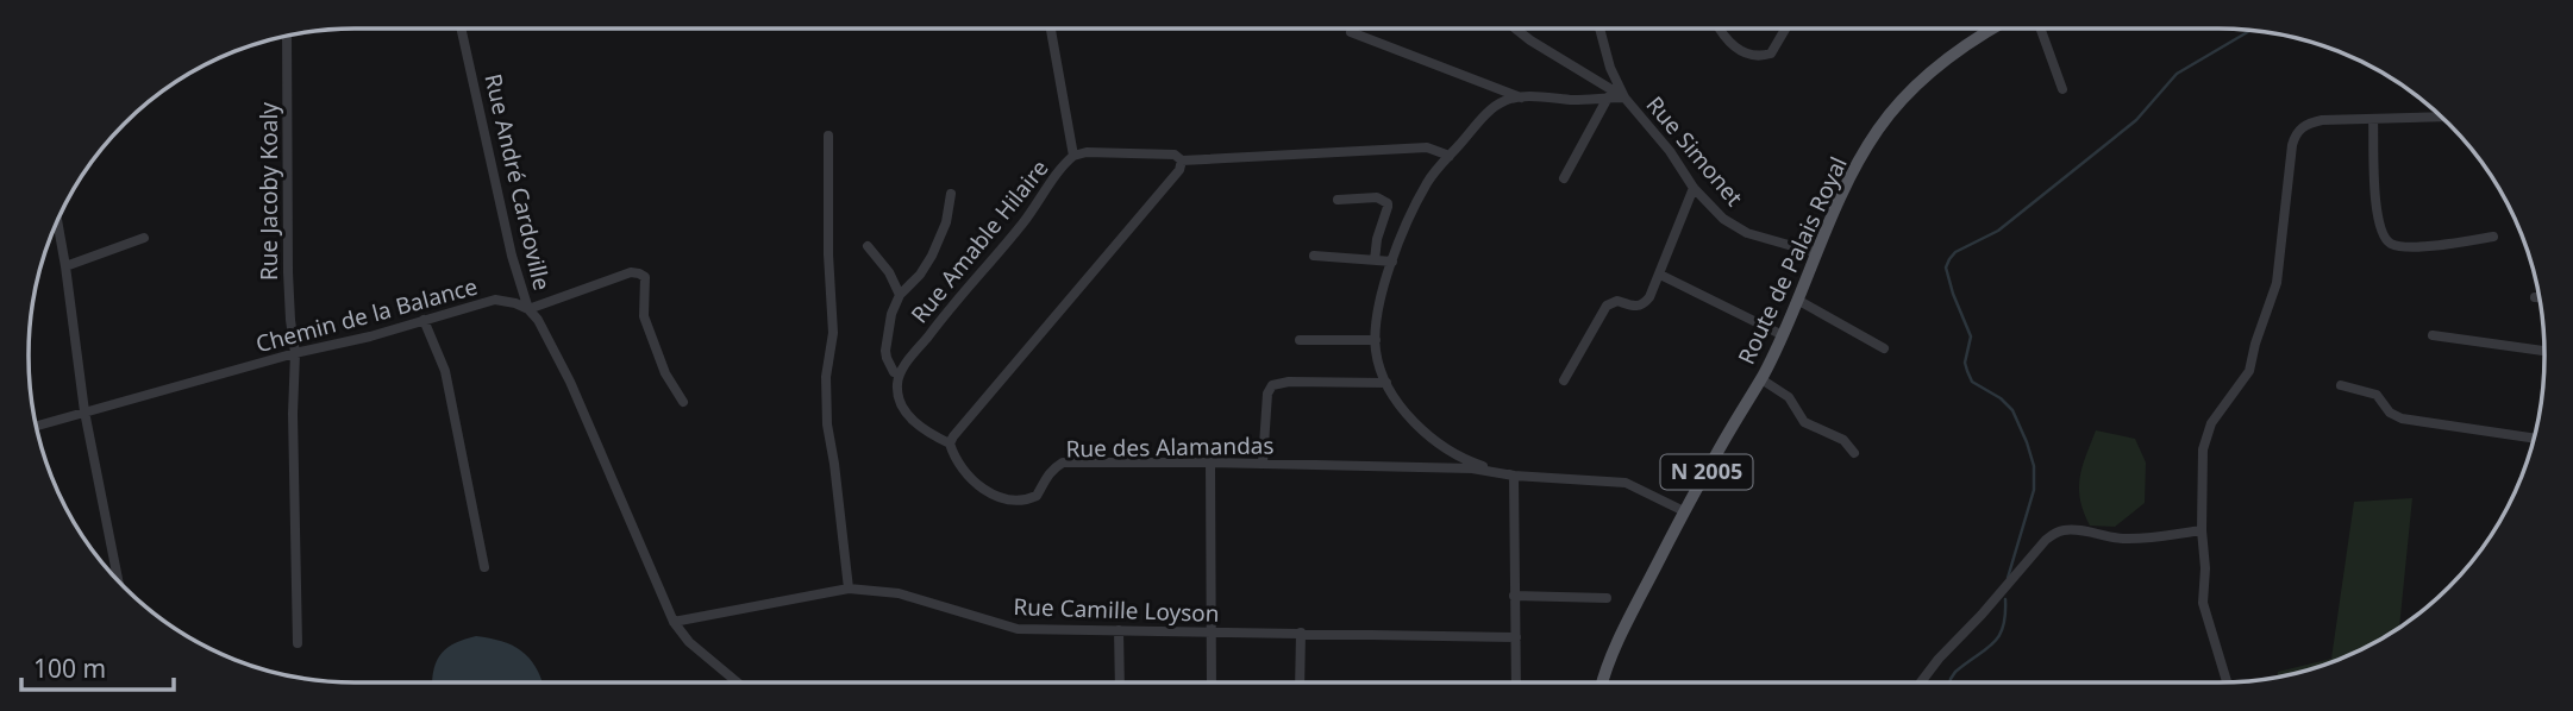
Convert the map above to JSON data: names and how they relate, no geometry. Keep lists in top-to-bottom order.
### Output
{
  "streets": {
    "main road": ["Route de Palais Royal", "N 2005"],
    "street": [
      "Rue Simonet",
      "Rue André Cardoville",
      "Rue Jacoby Koaly",
      "Rue Amable Hilaire",
      "Chemin de la Balance",
      "Rue des Alamandas",
      "Rue Camille Loyson"
    ]
  },
  "crossings": [
    ["Rue Simonet", "Route de Palais Royal"],
    ["Rue André Cardoville", "Chemin de la Balance"],
    ["Rue Jacoby Koaly", "Chemin de la Balance"],
    ["Route de Palais Royal", "Rue des Alamandas"]
  ],
  "scale_bar": "100 m"
}
